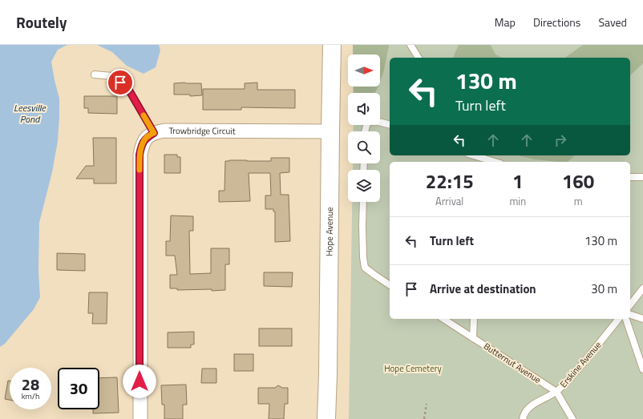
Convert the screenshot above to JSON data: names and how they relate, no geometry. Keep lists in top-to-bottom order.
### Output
{
  "streets": {
    "main road": ["Hope Avenue"],
    "street": ["Trowbridge Circuit"],
    "lane": ["Butternut Avenue", "Erskine Avenue"]
  },
  "crossings": [
    ["Trowbridge Circuit", "Hope Avenue"],
    ["Butternut Avenue", "Erskine Avenue"]
  ],
  "water": ["Leesville Pond"],
  "parks": ["Hope Cemetery"],
  "north": "right",
  "page": {
    "header": "Routely",
    "nav": ["Map", "Directions", "Saved"],
    "turn": ["130 m", "Turn left"],
    "eta": [
      "22:15",
      "Arrival",
      "1",
      "min",
      "160",
      "m"
    ],
    "list": [
      {
        "name": "Turn left",
        "value": "130 m"
      },
      {
        "name": "Arrive at destination",
        "value": "30 m"
      }
    ],
    "speed": "28 km/h",
    "limit": "30"
  }
}
